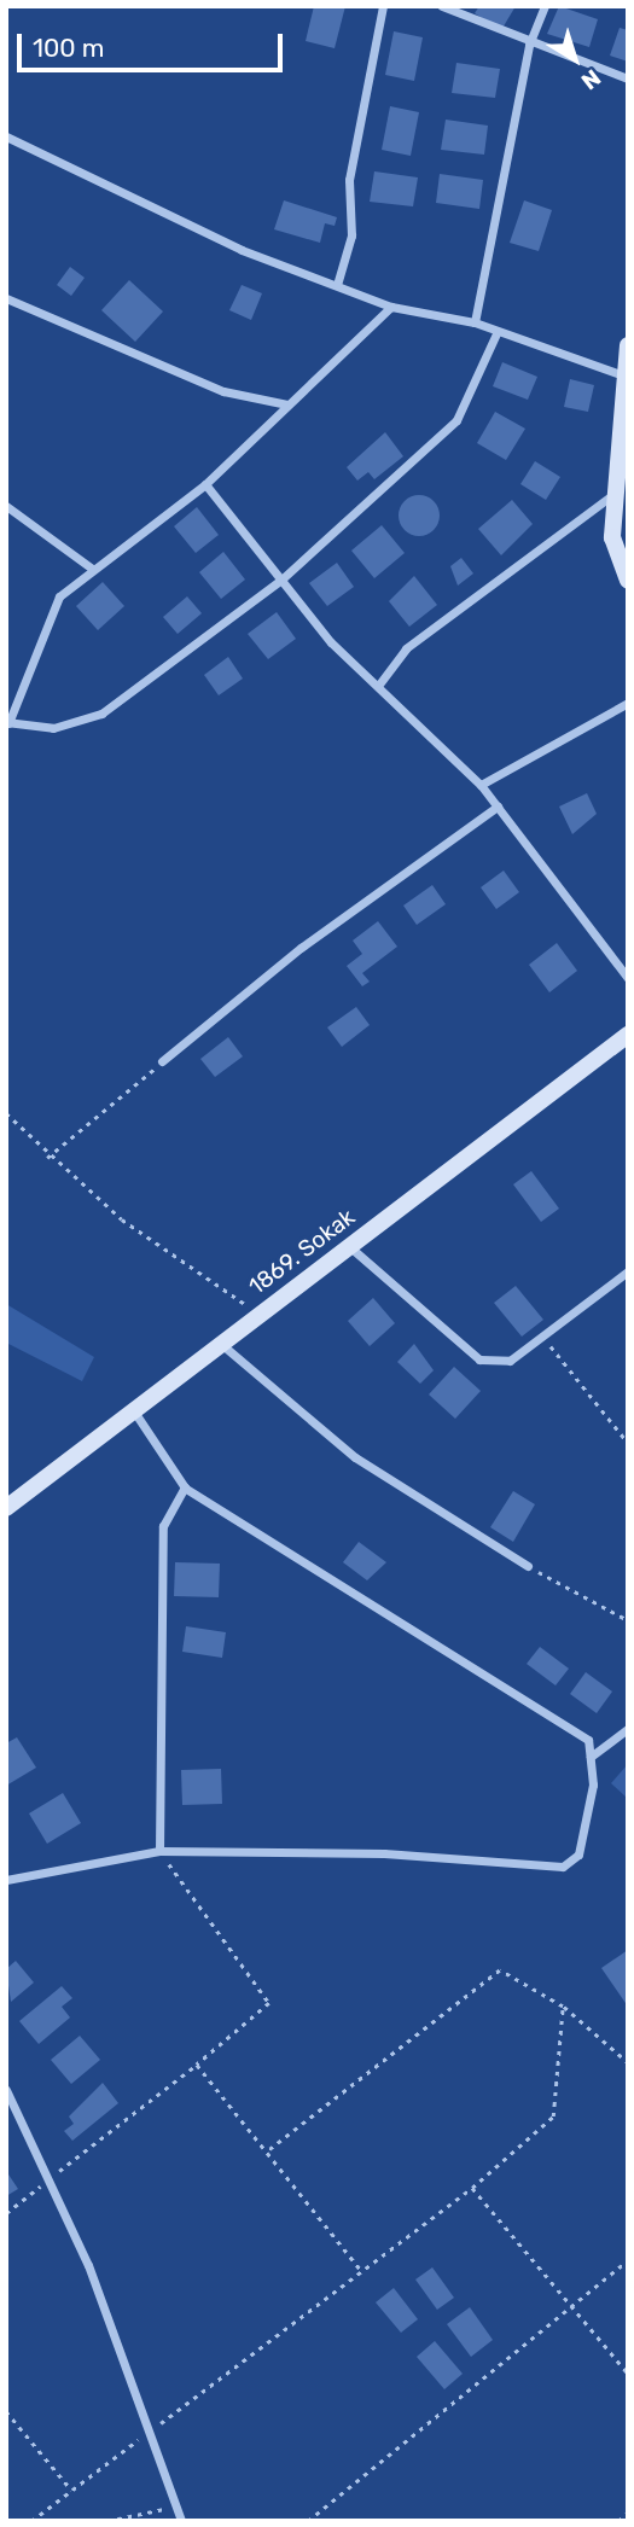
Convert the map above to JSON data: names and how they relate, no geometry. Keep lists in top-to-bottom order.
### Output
{
  "streets": {
    "main road": ["1869. Sokak"]
  },
  "scale_bar": "100 m",
  "north": "bottom right"
}
